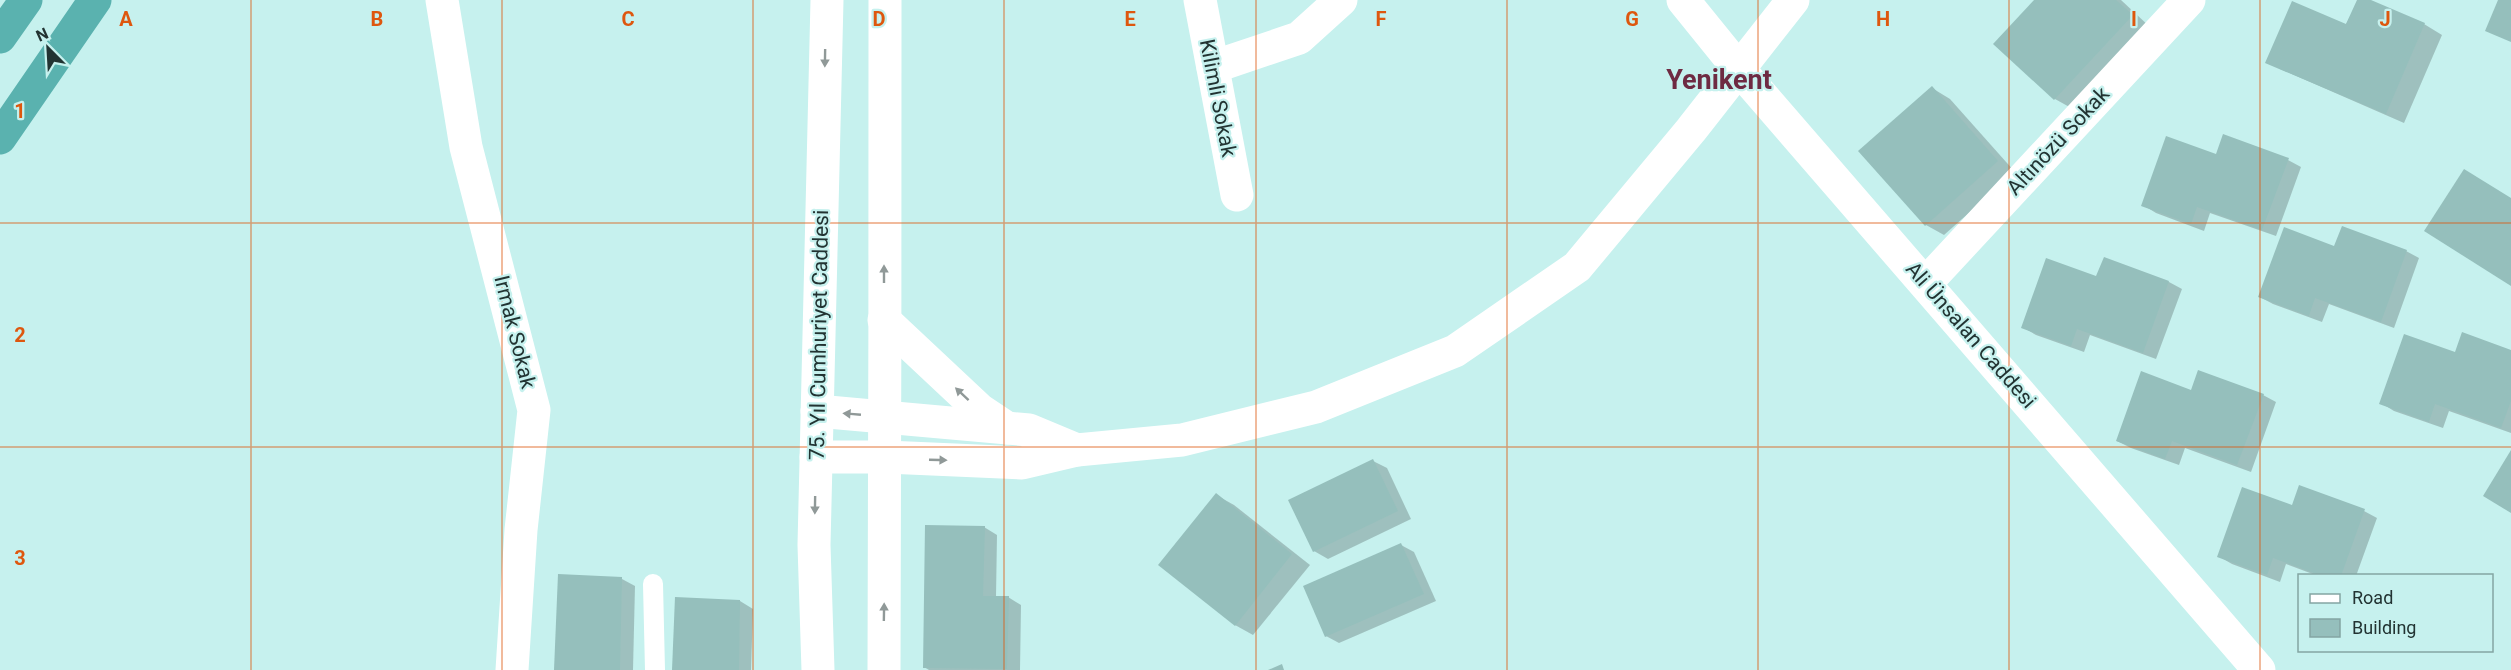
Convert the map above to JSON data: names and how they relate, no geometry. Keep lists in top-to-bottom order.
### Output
{
  "streets": {
    "street": [
      "Kilimli Sokak",
      "Altınözü Sokak",
      "Irmak Sokak",
      "75. Yıl Cumhuriyet Caddesi",
      "Ali Ünsalan Caddesi"
    ]
  },
  "crossings": [
    ["Altınözü Sokak", "Ali Ünsalan Caddesi"]
  ],
  "districts": ["Yenikent"],
  "legend": ["Road", "Building"],
  "north": "top left",
  "grid": {
    "columns": [
      "A",
      "B",
      "C",
      "D",
      "E",
      "F",
      "G",
      "H",
      "I",
      "J"
    ],
    "rows": ["1", "2", "3"]
  }
}
